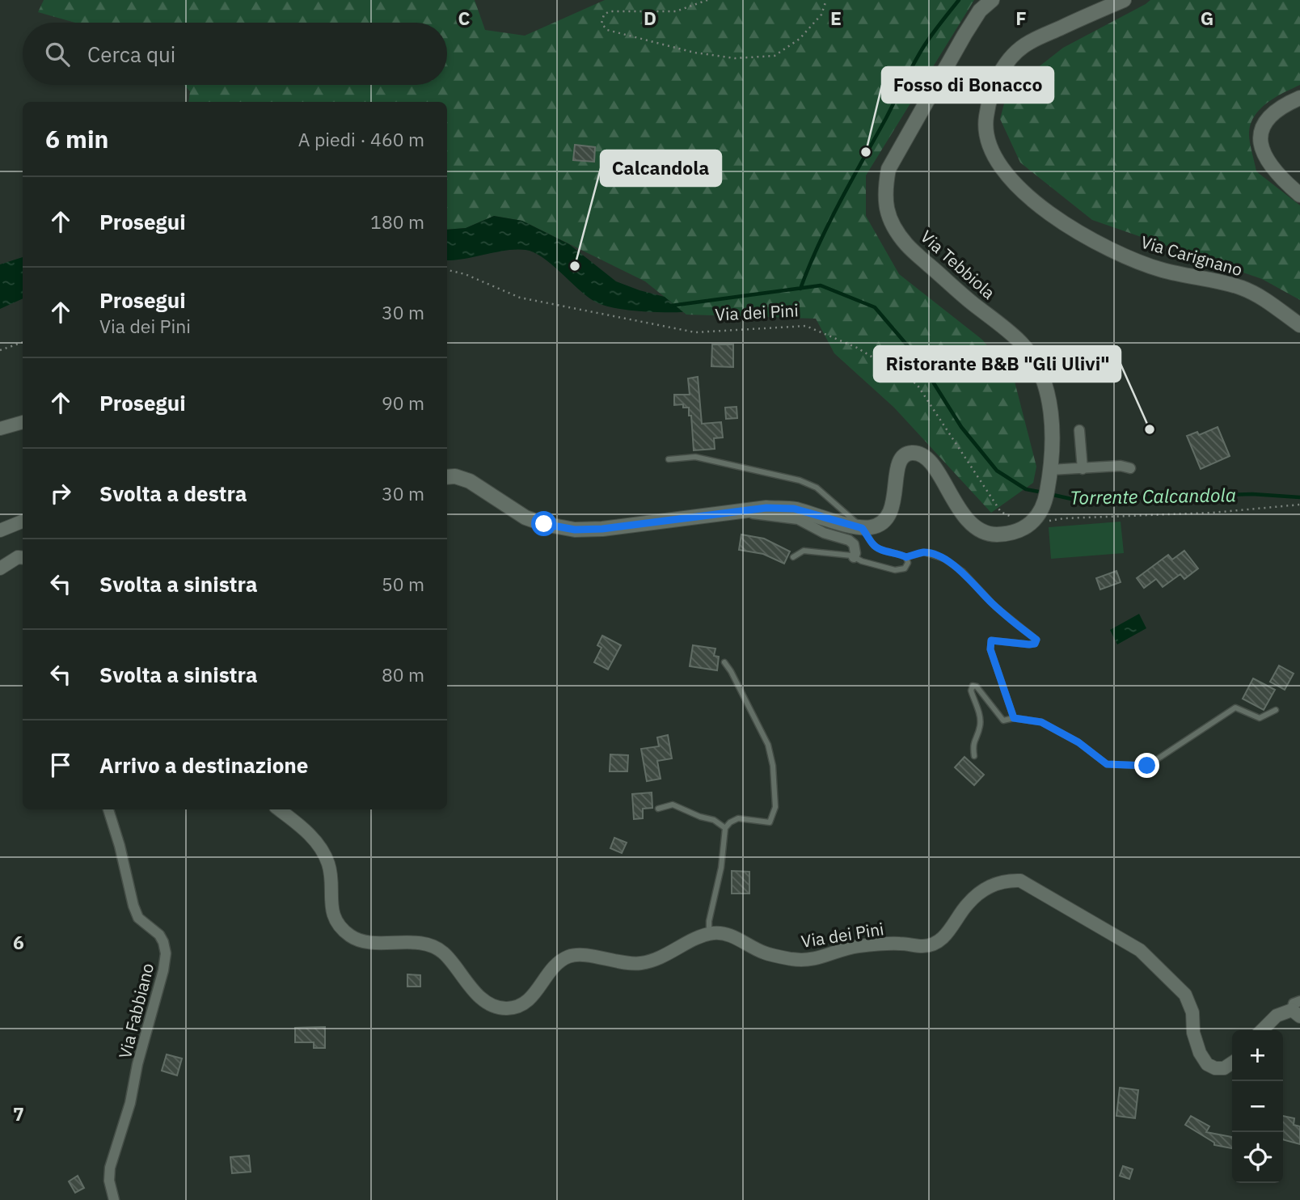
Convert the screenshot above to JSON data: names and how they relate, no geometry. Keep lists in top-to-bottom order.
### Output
{
  "streets": {
    "main road": ["Via Carignano", "Via Tebbiola"],
    "street": ["Via dei Pini", "Via Fabbiano"]
  },
  "crossings": [
    ["Via Tebbiola", "Via dei Pini"]
  ],
  "water": ["Torrente Calcandola"],
  "places": ["Fosso di Bonacco", "Calcandola", "Ristorante B&B \"Gli Ulivi\""],
  "page": {
    "search": "Cerca qui",
    "heading": ["6 min", "A piedi · 460 m"],
    "list": [
      ["Prosegui", "180 m"],
      ["Prosegui", "Via dei Pini", "30 m"],
      ["Prosegui", "90 m"],
      ["Svolta a destra", "30 m"],
      ["Svolta a sinistra", "50 m"],
      ["Svolta a sinistra", "80 m"],
      "Arrivo a destinazione"
    ],
    "map_buttons": ["+", "−"]
  },
  "grid": {
    "columns": [
      "C",
      "D",
      "E",
      "F",
      "G"
    ],
    "rows": ["6", "7"]
  }
}
